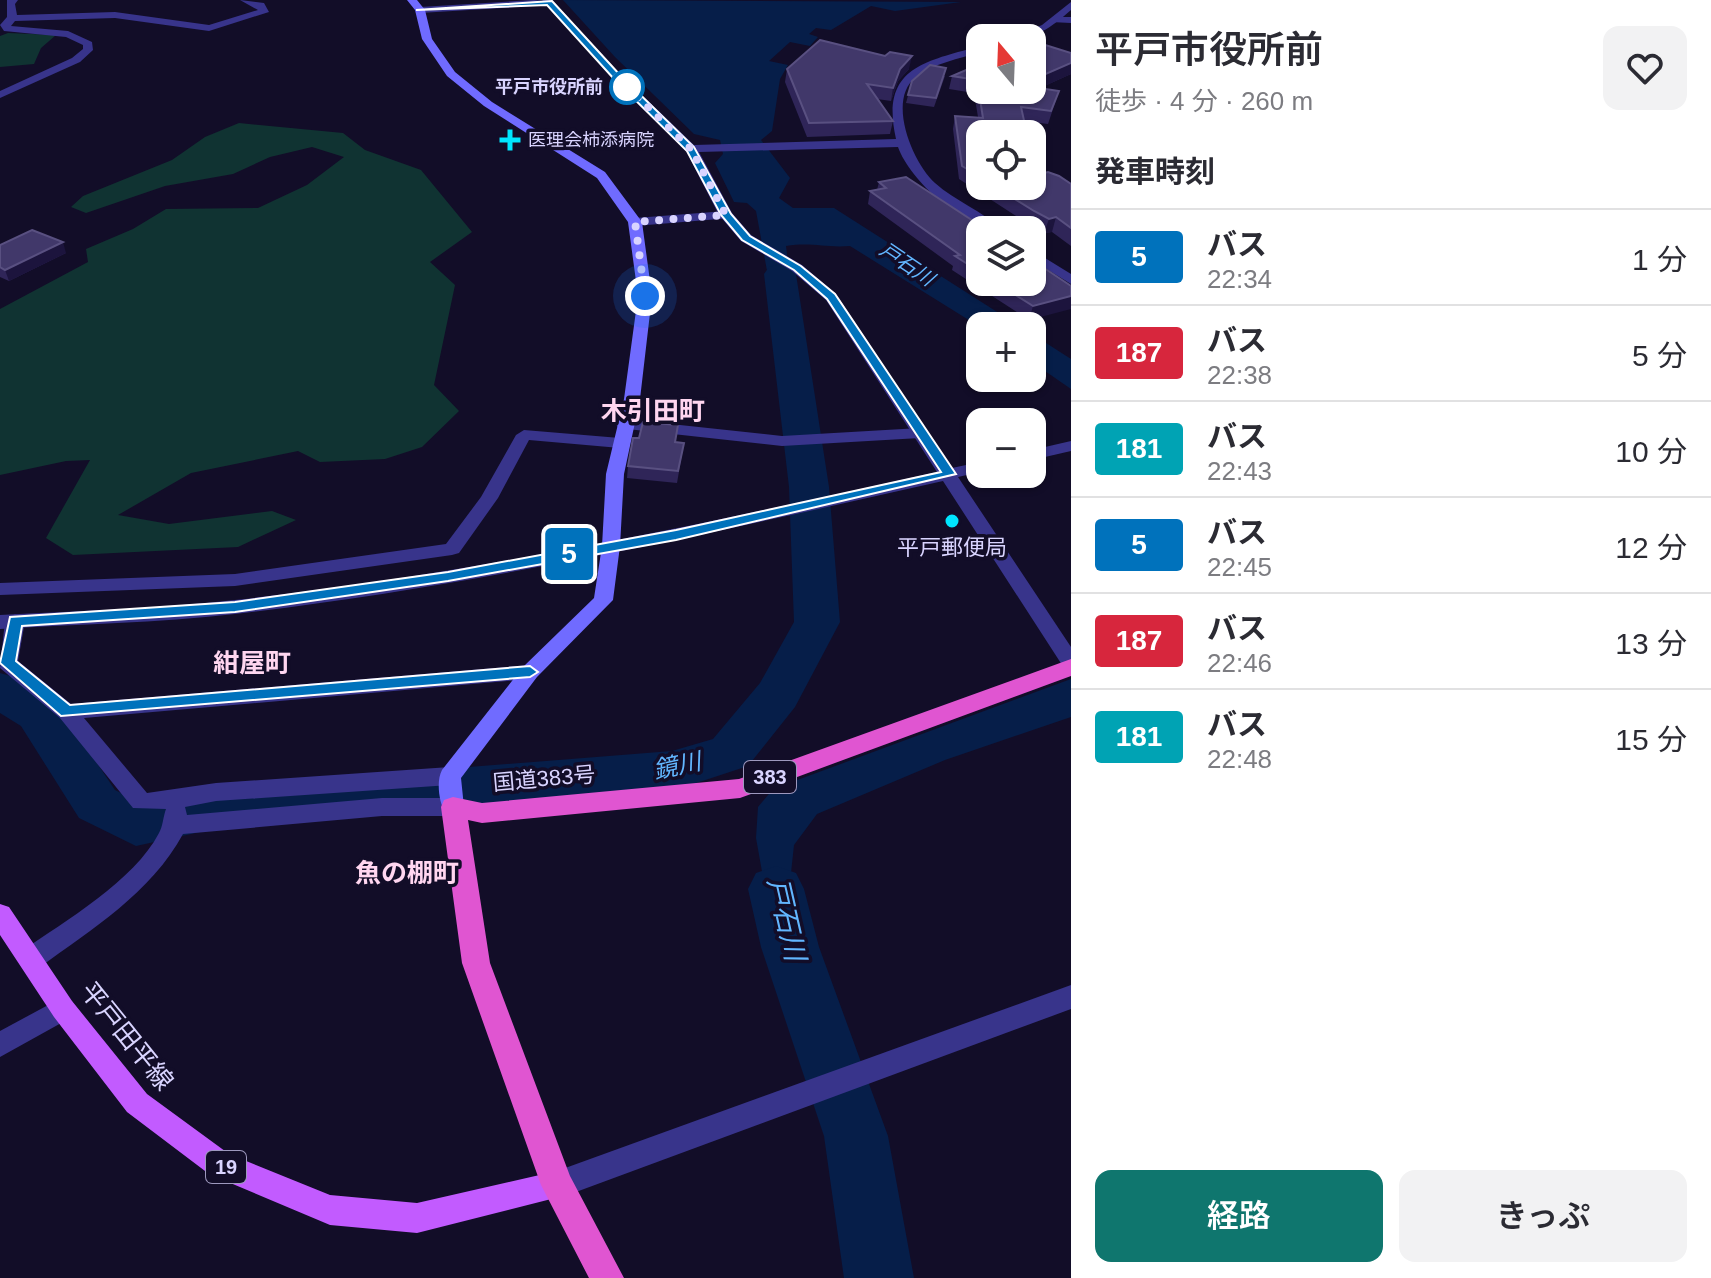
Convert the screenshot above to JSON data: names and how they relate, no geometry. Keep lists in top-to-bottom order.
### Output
{
  "streets": {
    "highway": ["383", "国道383号"],
    "main road": ["平戸田平線", "19"]
  },
  "districts": ["木引田町", "紺屋町", "魚の棚町"],
  "water": ["戸石川", "鏡川"],
  "places": {
    "other": ["平戸市役所前", "平戸郵便局"],
    "health": ["医理会柿添病院"]
  },
  "lines": ["bus line 5"],
  "north": "top",
  "page": {
    "on_map": "5",
    "heading": [
      ["平戸市役所前", "徒歩 · 4 分 · 260 m"],
      "発車時刻"
    ],
    "map_buttons": ["+", "−"],
    "list": [
      {
        "mark": "5",
        "name": "バス",
        "note": "22:34",
        "value": "1 分"
      },
      {
        "mark": "187",
        "name": "バス",
        "note": "22:38",
        "value": "5 分"
      },
      {
        "mark": "181",
        "name": "バス",
        "note": "22:43",
        "value": "10 分"
      },
      {
        "mark": "5",
        "name": "バス",
        "note": "22:45",
        "value": "12 分"
      },
      {
        "mark": "187",
        "name": "バス",
        "note": "22:46",
        "value": "13 分"
      },
      {
        "mark": "181",
        "name": "バス",
        "note": "22:48",
        "value": "15 分"
      }
    ],
    "buttons": ["経路", "きっぷ"]
  }
}
